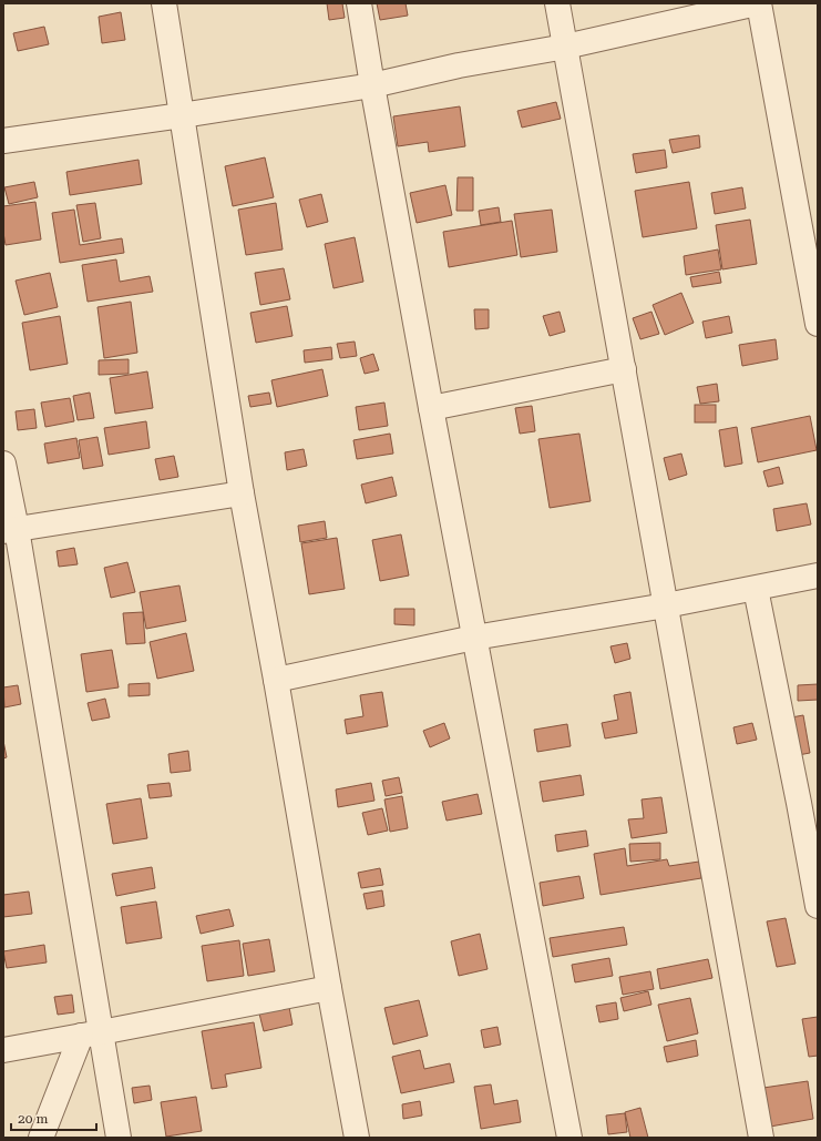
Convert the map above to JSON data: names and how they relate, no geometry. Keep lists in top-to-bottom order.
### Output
{
  "scale_bar": "20 m"
}
